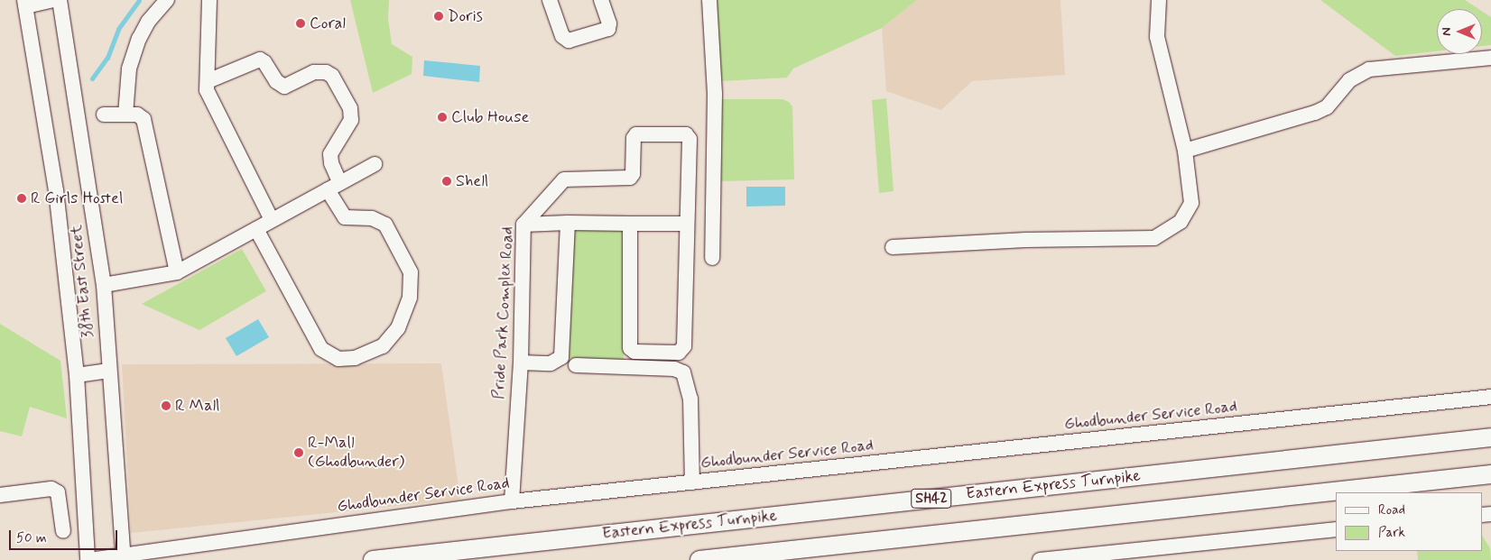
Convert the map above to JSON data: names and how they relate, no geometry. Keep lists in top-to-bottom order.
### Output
{
  "streets": {
    "main road": ["Eastern Express Turnpike", "SH42"],
    "street": ["38th East Street", "Pride Park Complex Road", "Ghodbunder Service Road"]
  },
  "crossings": [
    ["38th East Street", "Ghodbunder Service Road"],
    ["Pride Park Complex Road", "Ghodbunder Service Road"]
  ],
  "places": [
    "Doris",
    "Coral",
    "Club House",
    "Shell",
    "R Girls Hostel",
    "R Mall",
    "R-Mall (Ghodbunder)"
  ],
  "legend": ["Road", "Park"],
  "scale_bar": "50 m",
  "north": "left"
}
